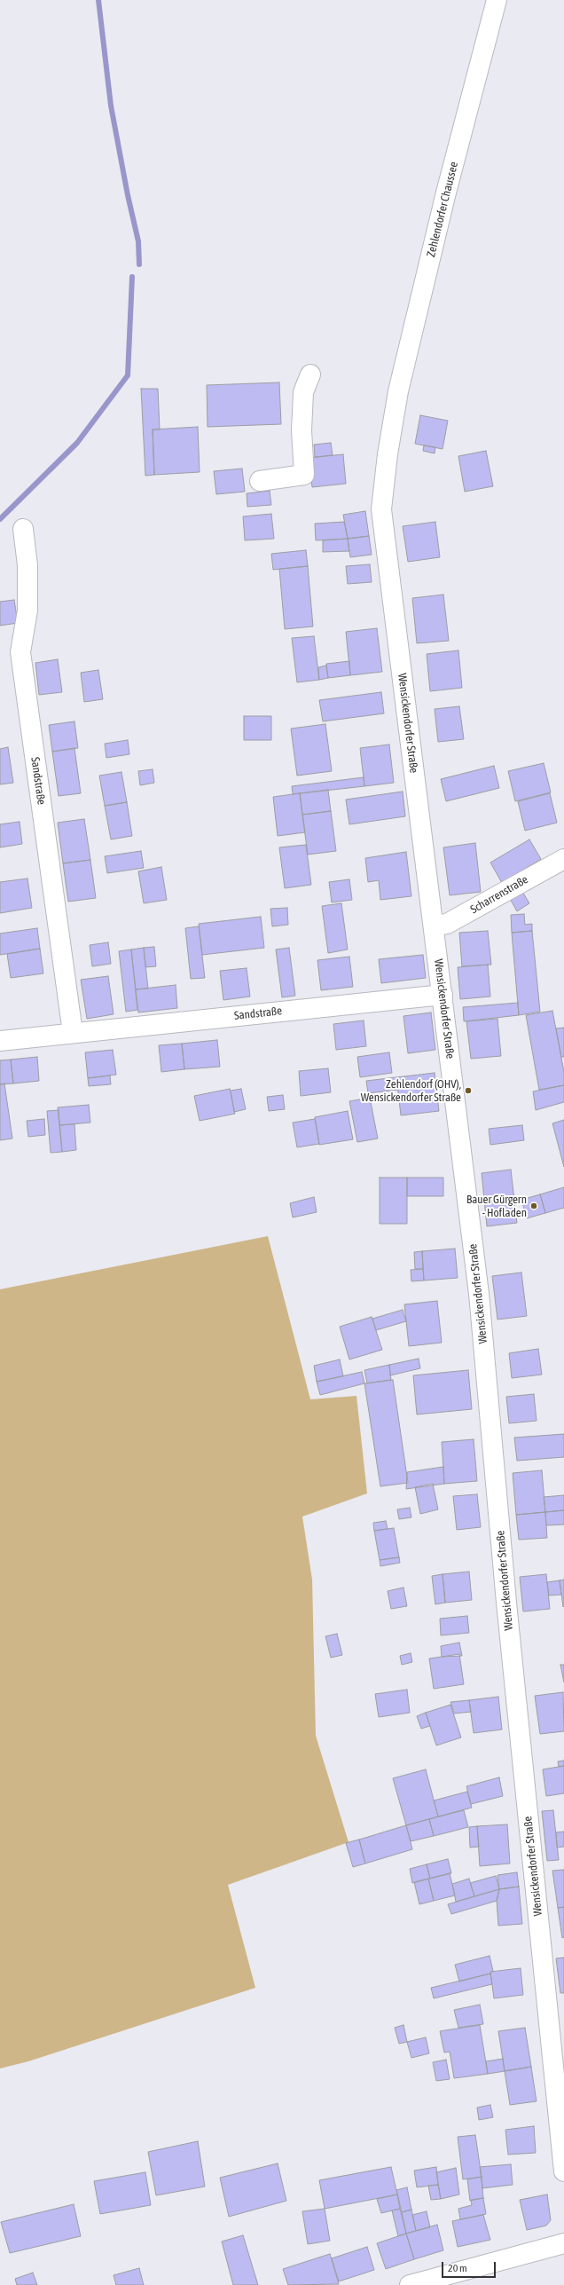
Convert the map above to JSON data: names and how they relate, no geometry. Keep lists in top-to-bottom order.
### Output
{
  "streets": {
    "main road": [
      "Zehlendorfer Chaussee",
      "Wensickendorfer Straße",
      "Sandstraße",
      "Scharrenstraße"
    ]
  },
  "crossings": [
    ["Zehlendorfer Chaussee", "Wensickendorfer Straße"],
    ["Wensickendorfer Straße", "Sandstraße"],
    ["Wensickendorfer Straße", "Scharrenstraße"]
  ],
  "places": ["Zehlendorf (OHV), Wensickendorfer Straße", "Bauer Gürgern - Hofladen"],
  "scale_bar": "20 m"
}
